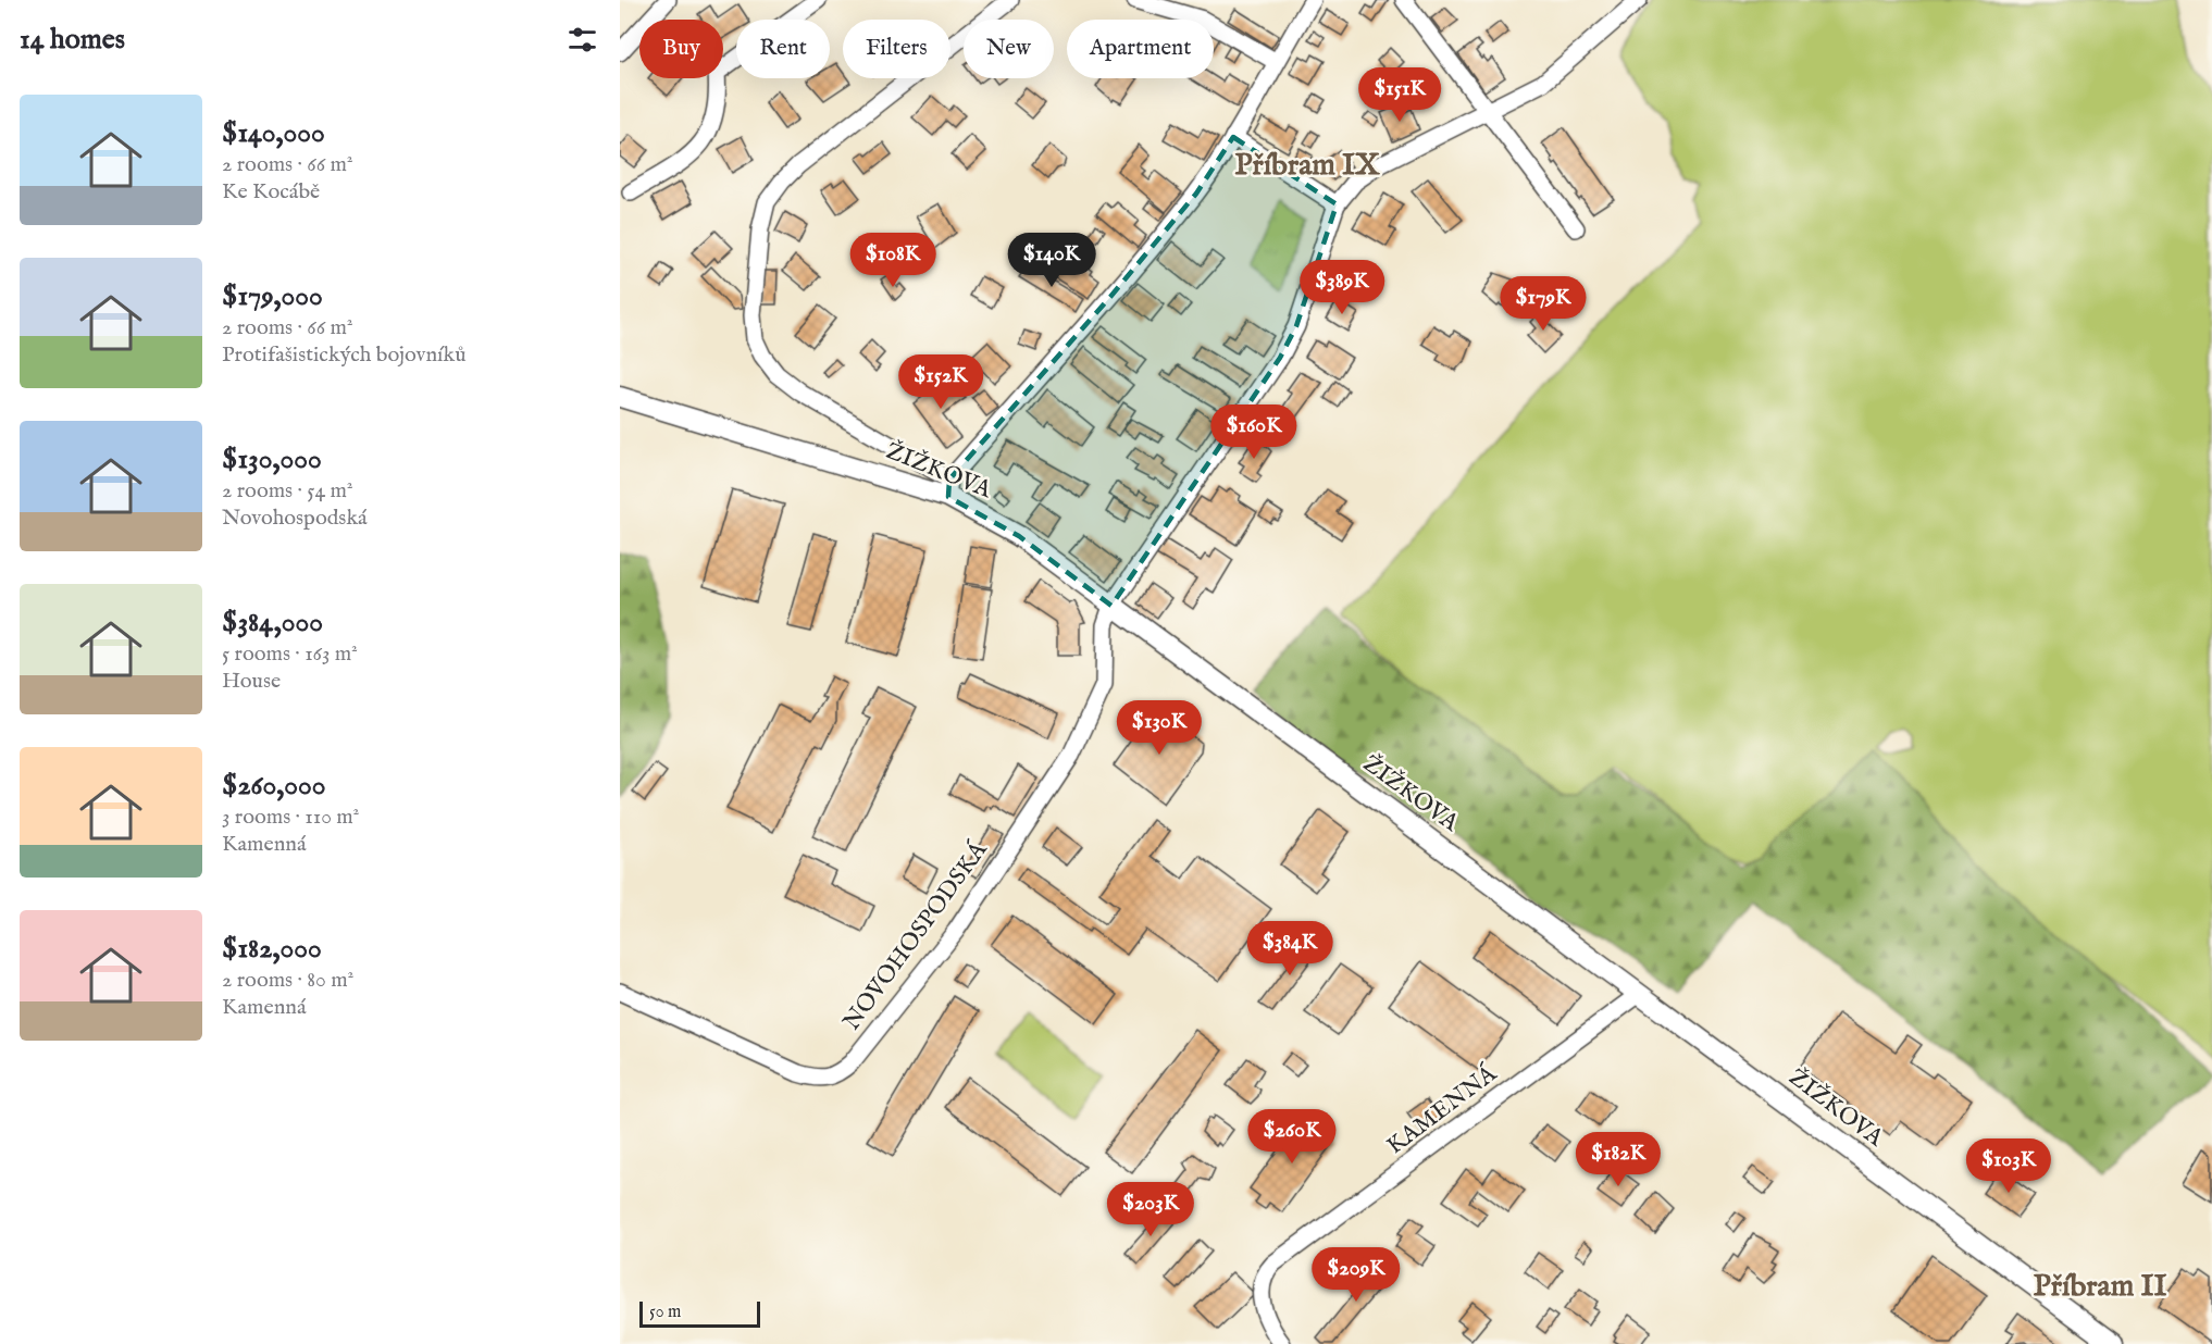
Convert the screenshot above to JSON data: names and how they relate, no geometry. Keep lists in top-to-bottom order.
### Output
{
  "streets": {
    "street": ["ŽIŽKOVA", "NOVOHOSPODSKÁ", "KAMENNÁ"]
  },
  "crossings": [
    ["ŽIŽKOVA", "NOVOHOSPODSKÁ"],
    ["ŽIŽKOVA", "KAMENNÁ"]
  ],
  "districts": ["Příbram IX", "Příbram II"],
  "scale_bar": "50 m",
  "page": {
    "heading": "14 homes",
    "chip": [
      "Buy",
      "Rent",
      "Filters",
      "New",
      "Apartment"
    ],
    "price": [
      "$151K",
      "$108K",
      "$140K",
      "$389K",
      "$179K",
      "$152K",
      "$160K",
      "$130K",
      "$384K",
      "$260K",
      "$182K",
      "$103K",
      "$203K",
      "$209K"
    ],
    "list": [
      {
        "name": "$140,000",
        "note": "2 rooms · 66 m² · Ke Kocábě"
      },
      {
        "name": "$179,000",
        "note": "2 rooms · 66 m² · Protifašistických bojovníků"
      },
      {
        "name": "$130,000",
        "note": "2 rooms · 54 m² · Novohospodská"
      },
      {
        "name": "$384,000",
        "note": "5 rooms · 163 m² · House"
      },
      {
        "name": "$260,000",
        "note": "3 rooms · 110 m² · Kamenná"
      },
      {
        "name": "$182,000",
        "note": "2 rooms · 80 m² · Kamenná"
      }
    ],
    "scale": "50 m"
  }
}
